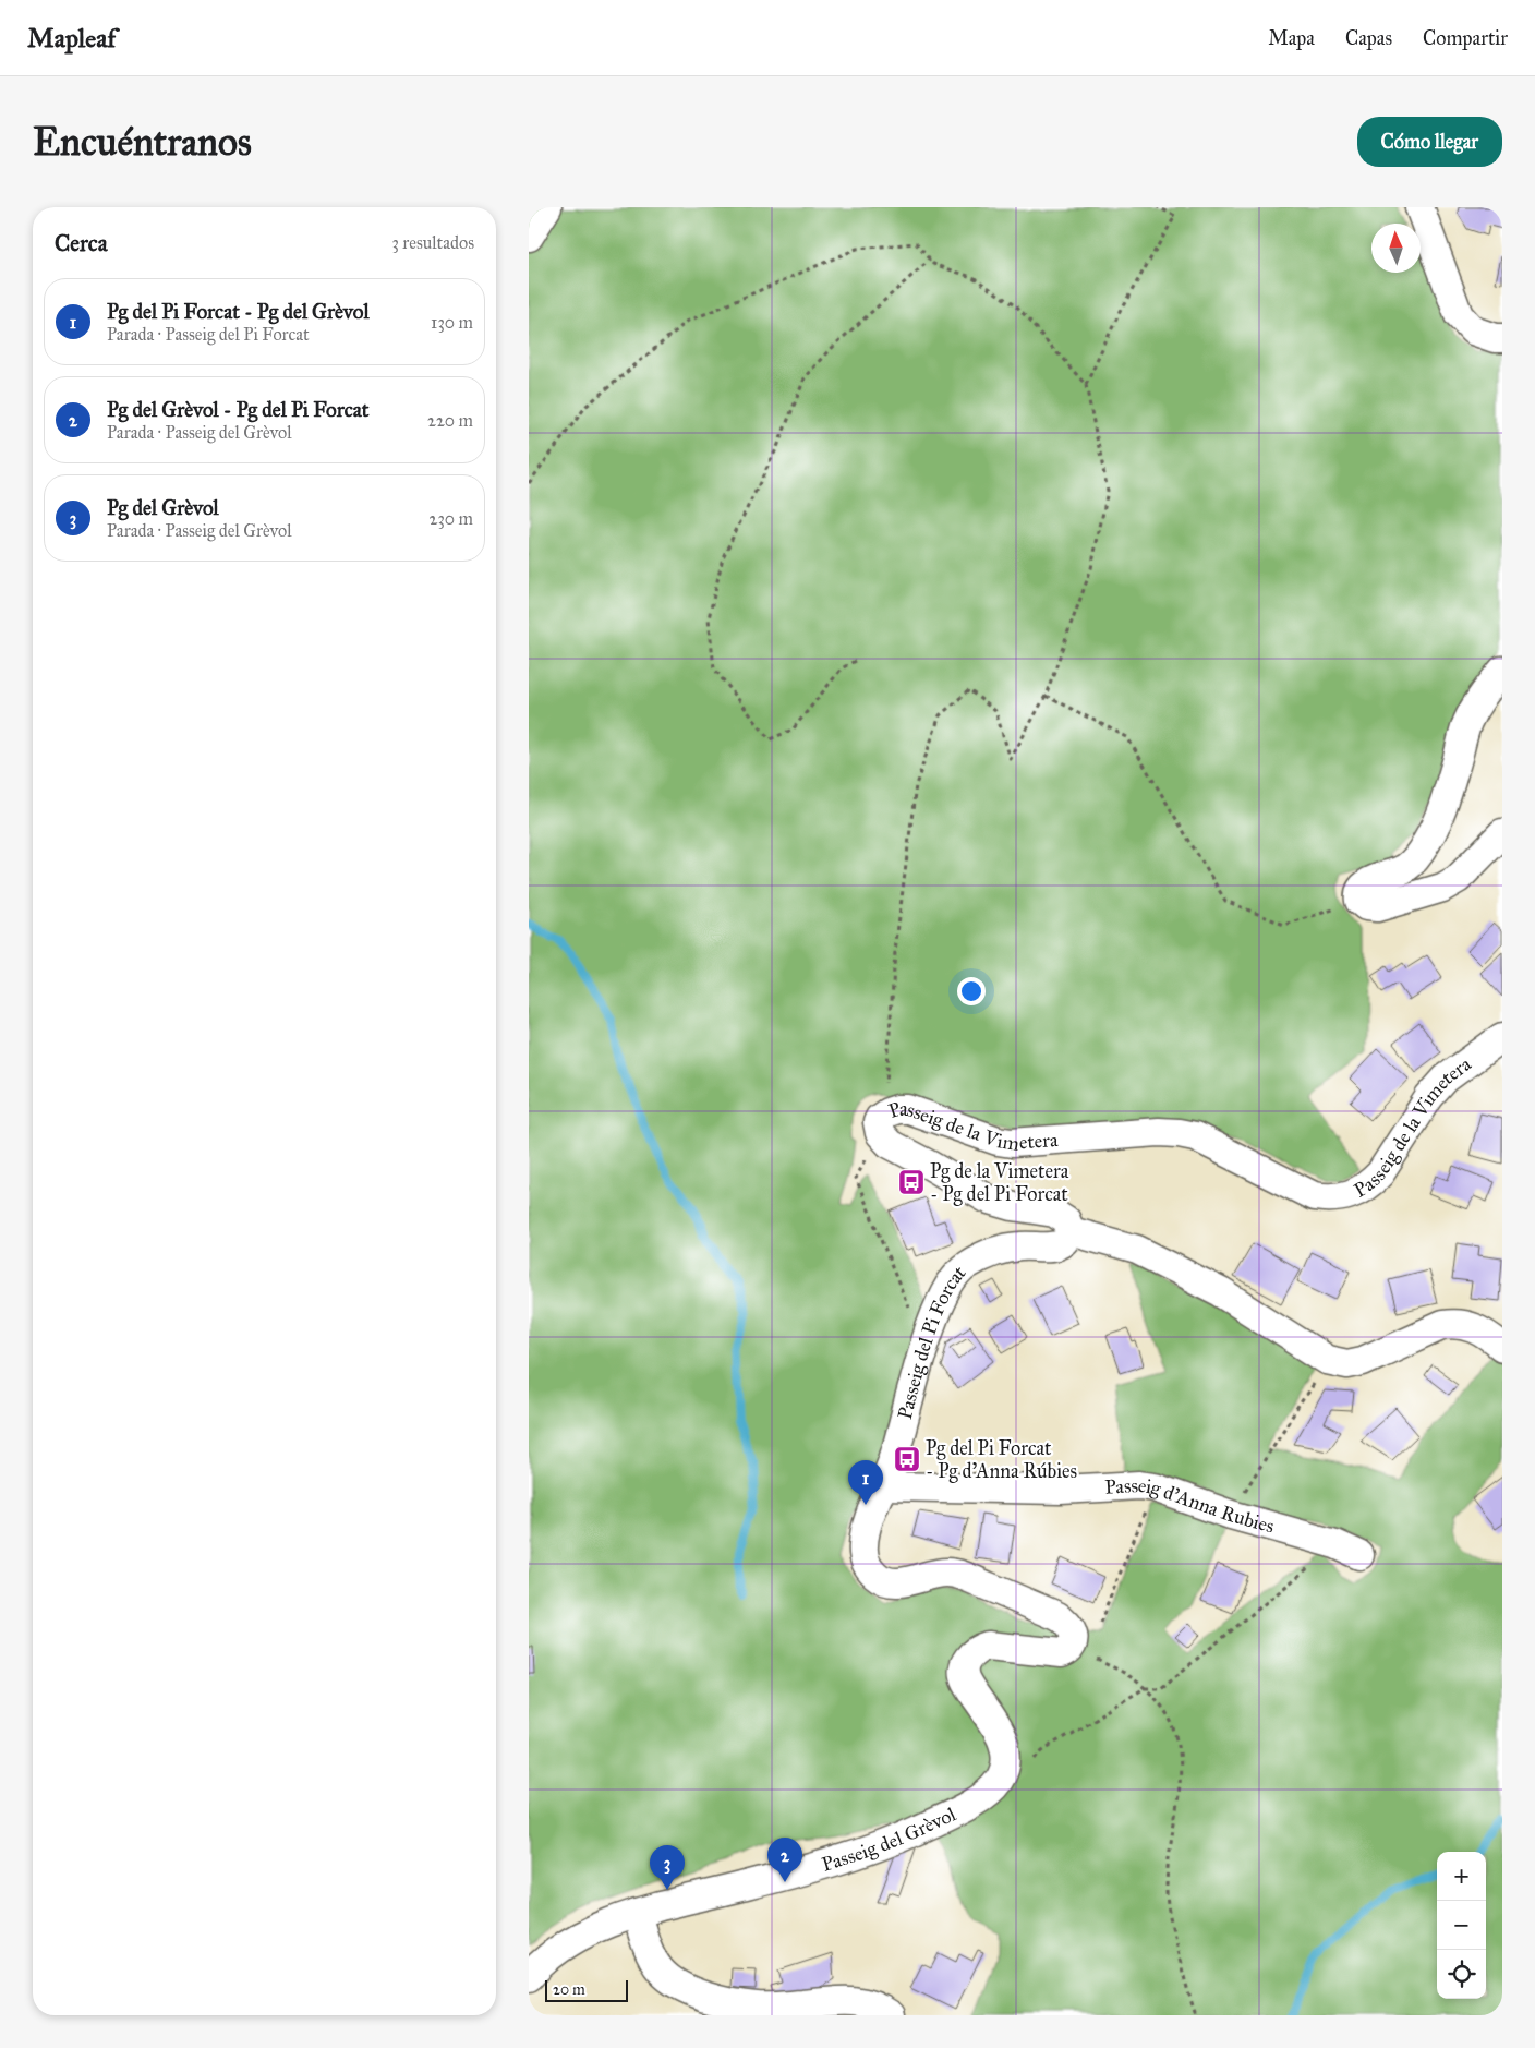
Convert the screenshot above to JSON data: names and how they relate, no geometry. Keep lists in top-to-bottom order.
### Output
{
  "streets": {
    "street": [
      "Passeig de la Vimetera",
      "Passeig del Pi Forcat",
      "Passeig d'Anna Rubies",
      "Passeig del Grèvol"
    ]
  },
  "crossings": [
    ["Passeig de la Vimetera", "Passeig del Pi Forcat"],
    ["Passeig del Pi Forcat", "Passeig d'Anna Rubies"]
  ],
  "places": {
    "bus stop": ["Pg de la Vimetera - Pg del Pi Forcat", "Pg del Pi Forcat - Pg d'Anna Rúbies"]
  },
  "scale_bar": "20 m",
  "north": "top",
  "page": {
    "header": "Mapleaf",
    "nav": ["Mapa", "Capas", "Compartir"],
    "buttons": "Cómo llegar",
    "title": "Encuéntranos",
    "heading": ["Cerca", "3 resultados"],
    "list": [
      {
        "mark": "1",
        "name": "Pg del Pi Forcat - Pg del Grèvol",
        "note": "Parada · Passeig del Pi Forcat",
        "value": "130 m"
      },
      {
        "mark": "2",
        "name": "Pg del Grèvol - Pg del Pi Forcat",
        "note": "Parada · Passeig del Grèvol",
        "value": "220 m"
      },
      {
        "mark": "3",
        "name": "Pg del Grèvol",
        "note": "Parada · Passeig del Grèvol",
        "value": "230 m"
      }
    ],
    "pins": ["1", "2", "3"],
    "map_buttons": ["+", "−"],
    "scale": "20 m"
  }
}
